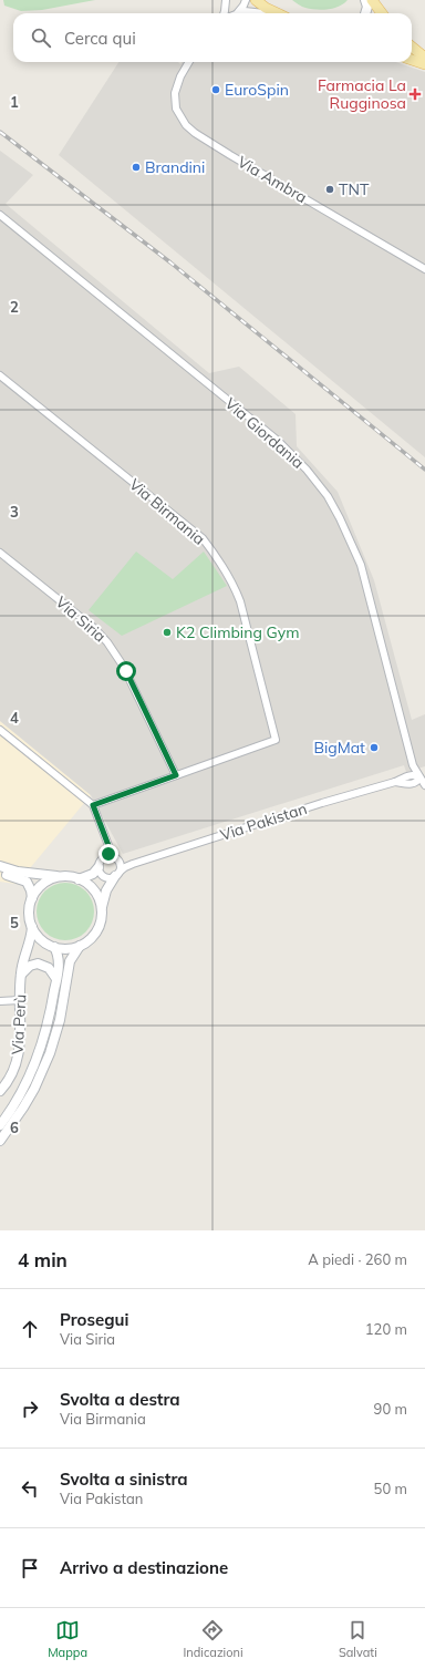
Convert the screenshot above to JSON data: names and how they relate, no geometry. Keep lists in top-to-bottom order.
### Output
{
  "streets": {
    "main road": ["Via Perù"],
    "street": [
      "Via Ambra",
      "Via Giordania",
      "Via Birmania",
      "Via Siria",
      "Via Pakistan"
    ]
  },
  "crossings": [
    ["Via Giordania", "Via Pakistan"],
    ["Via Birmania", "Via Siria"]
  ],
  "places": {
    "other": [
      "EuroSpin",
      "Brandini",
      "TNT",
      "K2 Climbing Gym",
      "BigMat"
    ],
    "health": ["Farmacia La Rugginosa"]
  },
  "page": {
    "search": "Cerca qui",
    "heading": ["4 min", "A piedi · 260 m"],
    "list": [
      ["Prosegui", "Via Siria", "120 m"],
      ["Svolta a destra", "Via Birmania", "90 m"],
      ["Svolta a sinistra", "Via Pakistan", "50 m"],
      "Arrivo a destinazione"
    ],
    "nav": ["Mappa", "Indicazioni", "Salvati"]
  },
  "grid": {
    "rows": [
      "1",
      "2",
      "3",
      "4",
      "5",
      "6"
    ]
  }
}
